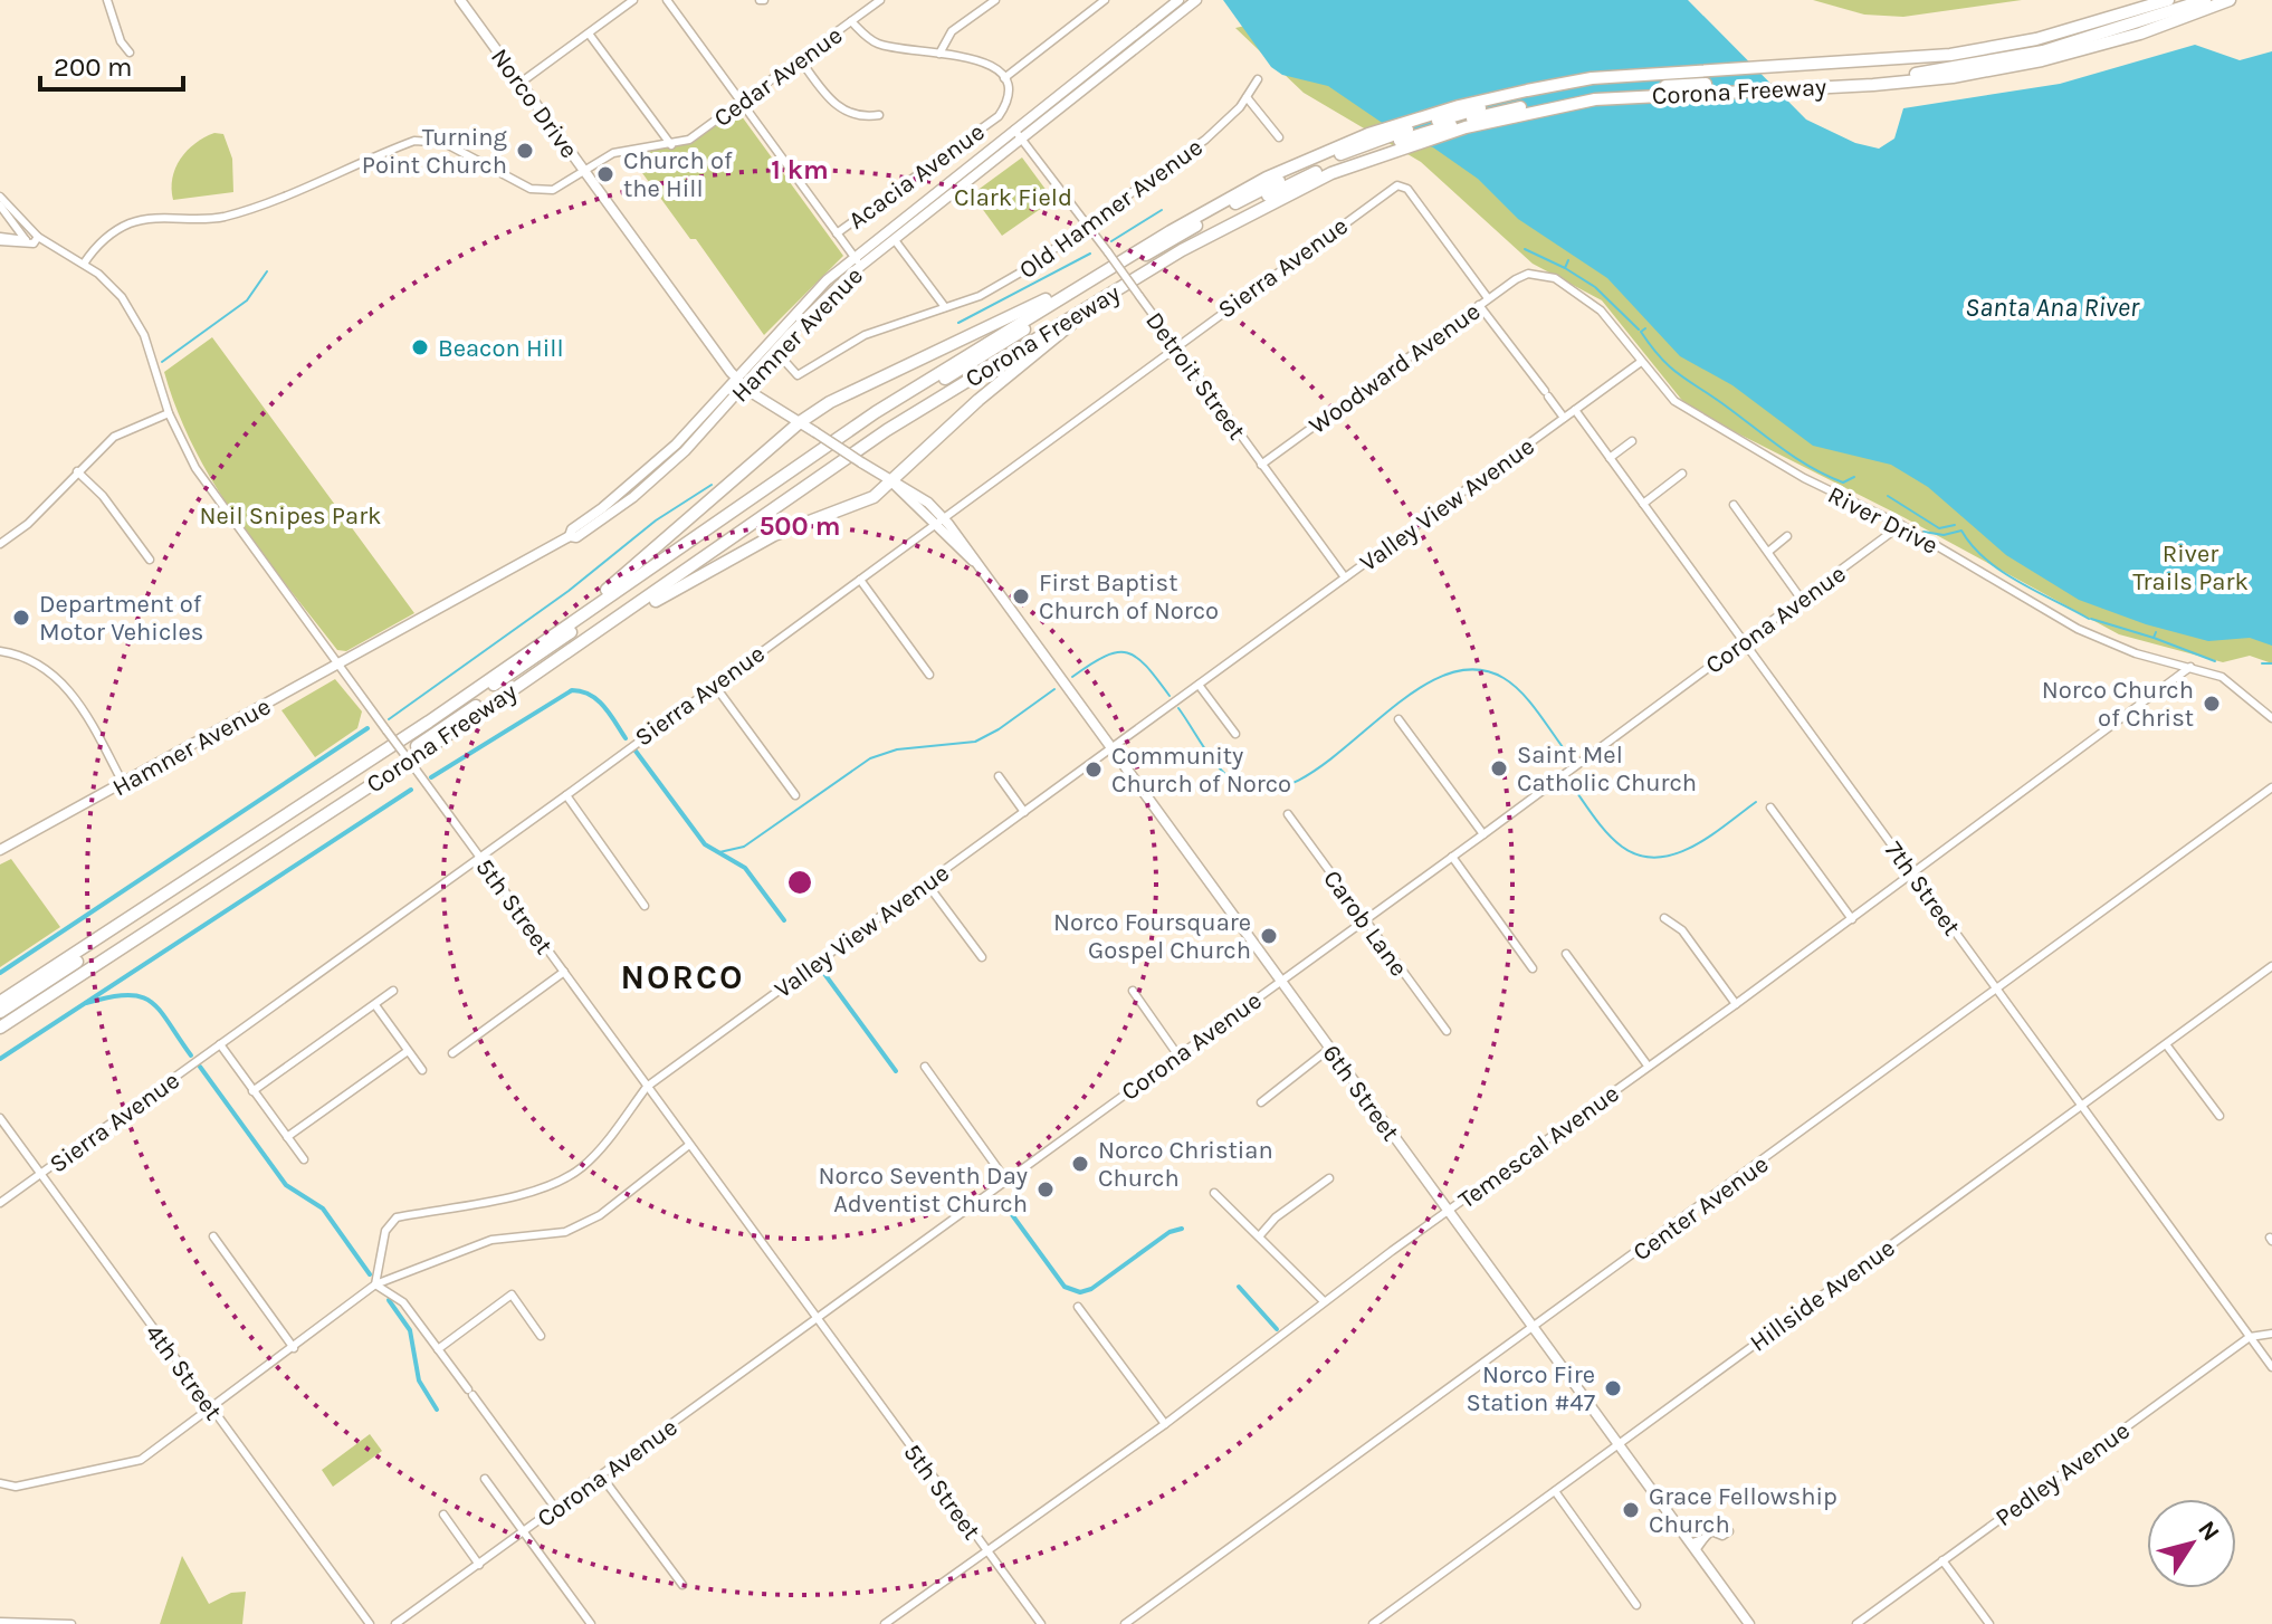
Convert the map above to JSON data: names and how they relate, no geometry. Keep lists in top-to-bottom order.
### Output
{
  "streets": {
    "highway": ["Corona Freeway"],
    "main road": ["Norco Drive", "Hamner Avenue", "6th Street"],
    "street": [
      "Cedar Avenue",
      "Acacia Avenue",
      "Old Hamner Avenue",
      "Sierra Avenue",
      "Woodward Avenue",
      "Detroit Street",
      "Valley View Avenue",
      "River Drive",
      "Corona Avenue",
      "7th Street",
      "5th Street",
      "Carob Lane",
      "Temescal Avenue",
      "Center Avenue",
      "Hillside Avenue",
      "4th Street",
      "Pedley Avenue"
    ]
  },
  "crossings": [
    ["Norco Drive", "Hamner Avenue"],
    ["Norco Drive", "6th Street"],
    ["Old Hamner Avenue", "Hamner Avenue"],
    ["Old Hamner Avenue", "Detroit Street"],
    ["Sierra Avenue", "Woodward Avenue"],
    ["Sierra Avenue", "Detroit Street"],
    ["Sierra Avenue", "5th Street"],
    ["Sierra Avenue", "6th Street"],
    ["Sierra Avenue", "4th Street"],
    ["Hamner Avenue", "Detroit Street"],
    ["Hamner Avenue", "5th Street"],
    ["Hamner Avenue", "6th Street"],
    ["Woodward Avenue", "Detroit Street"],
    ["Woodward Avenue", "River Drive"],
    ["Detroit Street", "Valley View Avenue"],
    ["Valley View Avenue", "River Drive"],
    ["Valley View Avenue", "7th Street"],
    ["Valley View Avenue", "5th Street"],
    ["Valley View Avenue", "6th Street"],
    ["River Drive", "Corona Avenue"],
    ["River Drive", "Temescal Avenue"],
    ["Corona Avenue", "7th Street"],
    ["Corona Avenue", "5th Street"],
    ["Corona Avenue", "Carob Lane"],
    ["Corona Avenue", "6th Street"],
    ["7th Street", "Temescal Avenue"],
    ["7th Street", "Center Avenue"],
    ["7th Street", "Hillside Avenue"],
    ["7th Street", "Pedley Avenue"],
    ["5th Street", "Temescal Avenue"],
    ["6th Street", "Temescal Avenue"],
    ["6th Street", "Center Avenue"],
    ["6th Street", "Hillside Avenue"]
  ],
  "districts": ["NORCO"],
  "water": ["Santa Ana River"],
  "parks": ["Clark Field", "Neil Snipes Park", "River Trails Park"],
  "places": [
    "Turning Point Church",
    "Church of the Hill",
    "Beacon Hill",
    "First Baptist Church of Norco",
    "Department of Motor Vehicles",
    "Norco Church of Christ",
    "Saint Mel Catholic Church",
    "Community Church of Norco",
    "Norco Foursquare Gospel Church",
    "Norco Christian Church",
    "Norco Seventh Day Adventist Church",
    "Norco Fire Station #47",
    "Grace Fellowship Church"
  ],
  "scale_bar": "200 m",
  "north": "top right",
  "rings": ["1 km", "500 m"]
}
